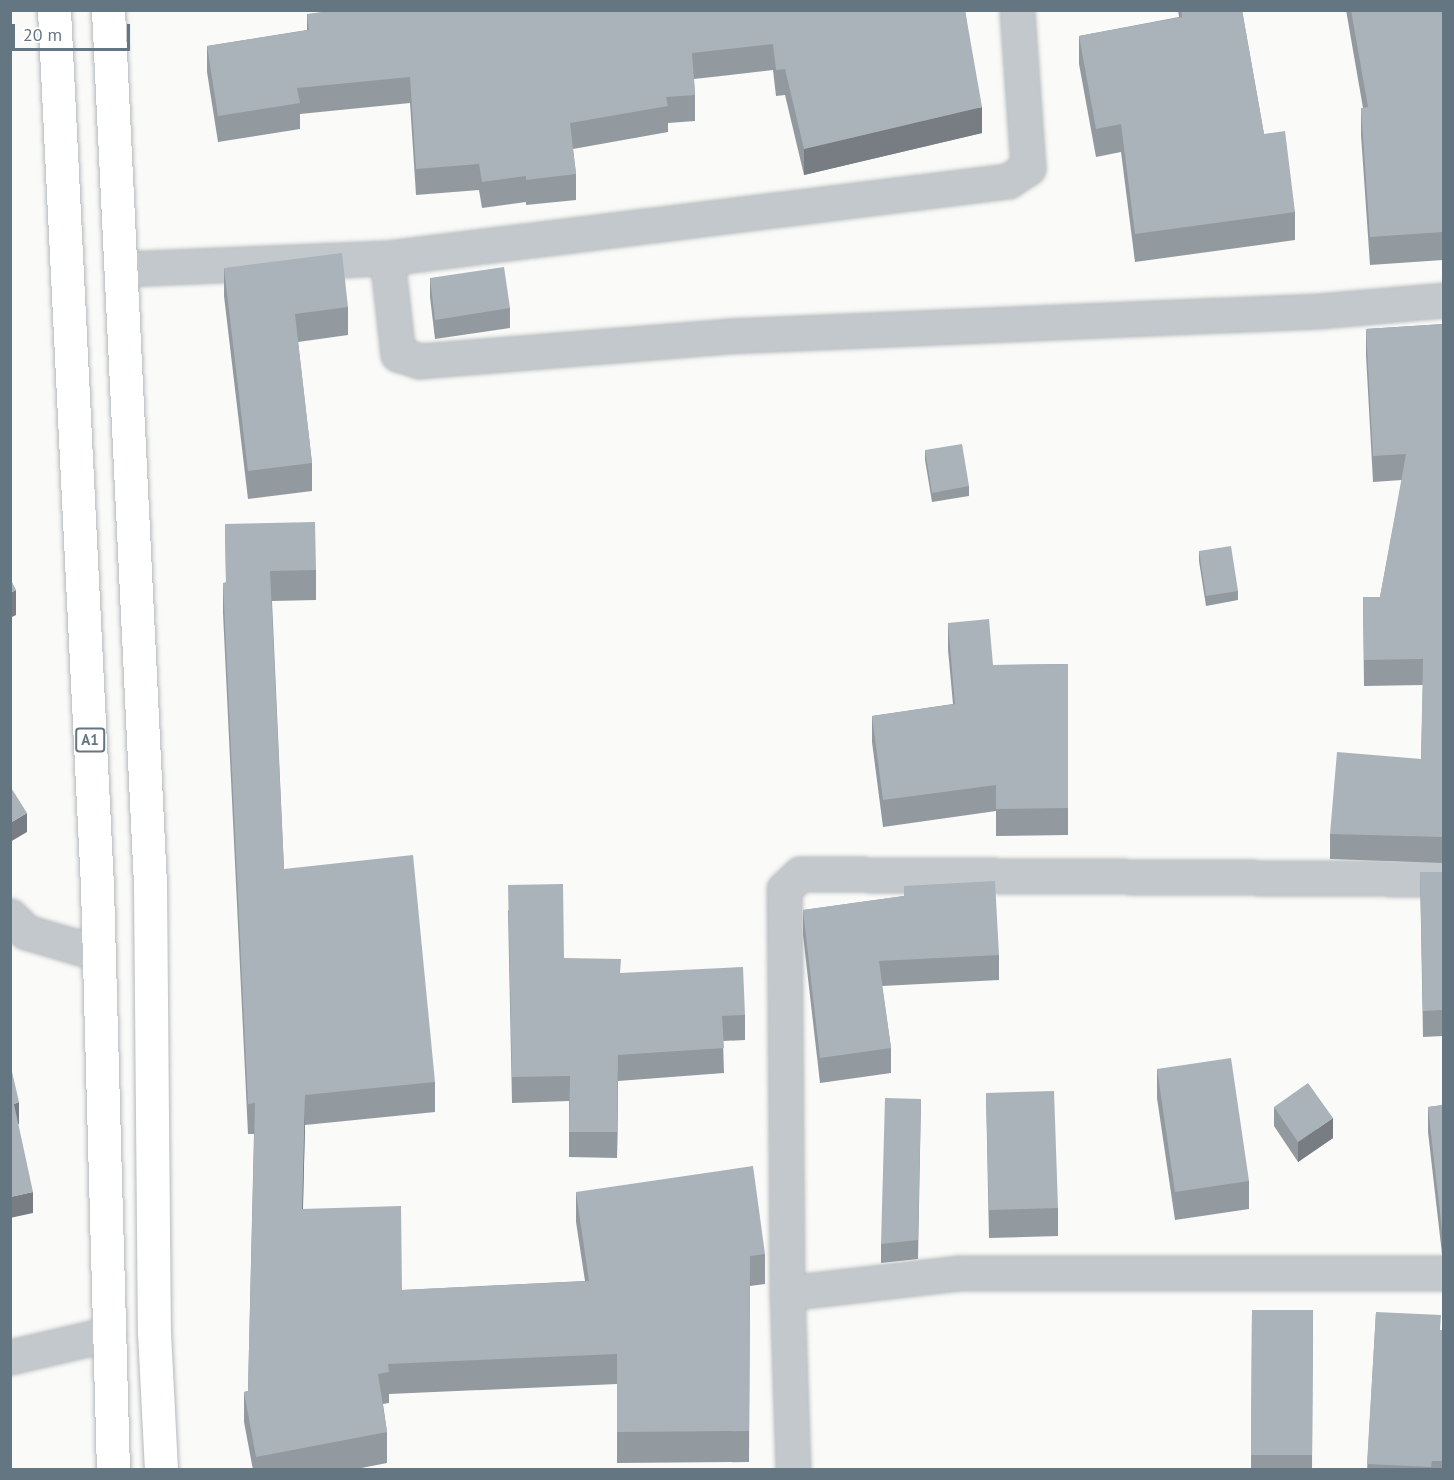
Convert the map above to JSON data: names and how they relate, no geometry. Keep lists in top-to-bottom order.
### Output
{
  "streets": {
    "highway": ["A1"]
  },
  "scale_bar": "20 m"
}
